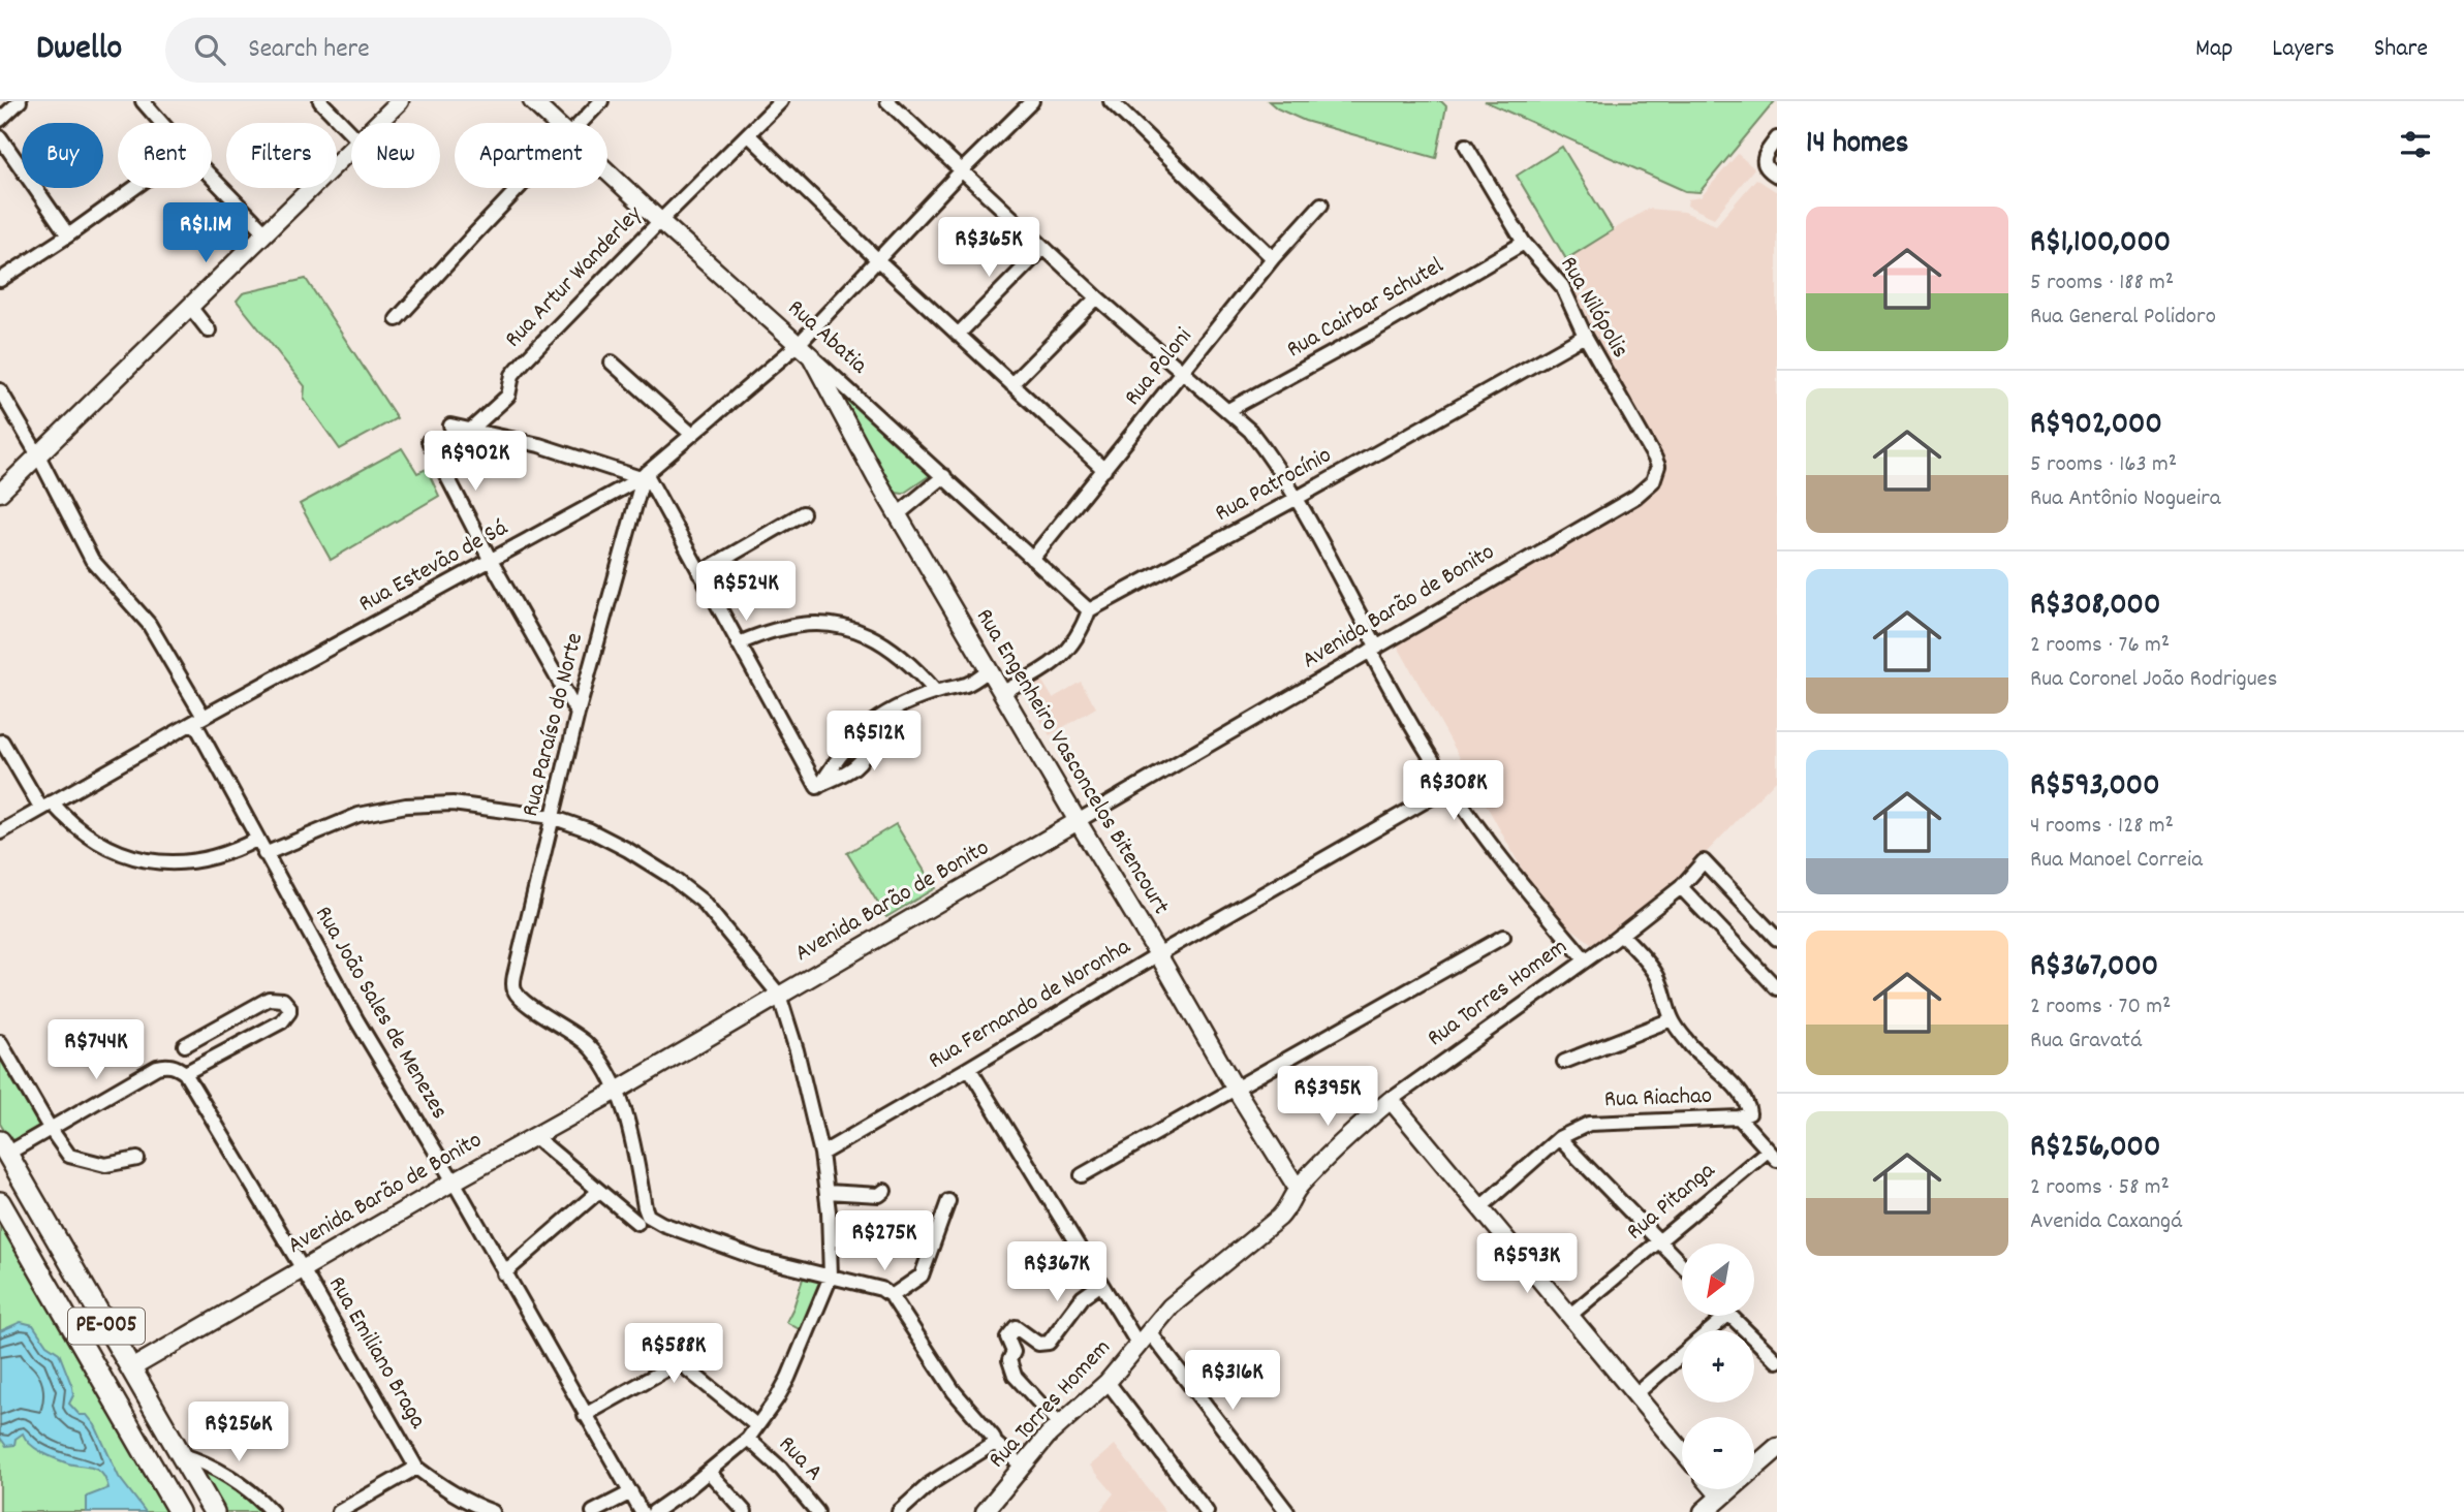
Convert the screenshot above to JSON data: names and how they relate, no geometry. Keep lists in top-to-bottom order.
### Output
{
  "streets": {
    "main road": ["PE-005"],
    "street": [
      "Rua Artur Wanderley",
      "Rua Nilópolis",
      "Rua Cairbar Schutel",
      "Rua Abatia",
      "Rua Poloni",
      "Rua Patrocínio",
      "Rua Estevão de Sá",
      "Avenida Barão de Bonito",
      "Rua Paraíso do Norte",
      "Rua Engenheiro Vasconcelos Bitencourt",
      "Rua Torres Homem",
      "Rua Fernando de Noronha",
      "Rua João Sales de Menezes",
      "Rua Riachao",
      "Rua Pitanga",
      "Rua Emiliano Braga",
      "Rua A"
    ]
  },
  "crossings": [
    ["Rua Artur Wanderley", "Rua Abatia"],
    ["Rua Nilópolis", "Rua Cairbar Schutel"],
    ["Rua Nilópolis", "Rua Patrocínio"],
    ["Rua Nilópolis", "Avenida Barão de Bonito"],
    ["Rua Abatia", "Rua Poloni"],
    ["Rua Abatia", "Rua Patrocínio"],
    ["Rua Abatia", "Rua Estevão de Sá"],
    ["Rua Abatia", "Rua Engenheiro Vasconcelos Bitencourt"],
    ["Rua Estevão de Sá", "Rua Paraíso do Norte"],
    ["Rua Estevão de Sá", "Rua Engenheiro Vasconcelos Bitencourt"],
    ["Rua Estevão de Sá", "Rua João Sales de Menezes"],
    ["Avenida Barão de Bonito", "Rua Paraíso do Norte"],
    ["Avenida Barão de Bonito", "Rua Engenheiro Vasconcelos Bitencourt"],
    ["Avenida Barão de Bonito", "Rua João Sales de Menezes"],
    ["Avenida Barão de Bonito", "PE-005"],
    ["Avenida Barão de Bonito", "Rua Emiliano Braga"],
    ["Rua Engenheiro Vasconcelos Bitencourt", "Rua Torres Homem"],
    ["Rua Engenheiro Vasconcelos Bitencourt", "Rua Fernando de Noronha"]
  ],
  "north": "bottom left",
  "page": {
    "header": "Dwello",
    "search": "Search here",
    "nav": ["Map", "Layers", "Share"],
    "heading": "14 homes",
    "chip": [
      "Buy",
      "Rent",
      "Filters",
      "New",
      "Apartment"
    ],
    "list": [
      {
        "name": "R$1,100,000",
        "note": "5 rooms · 188 m² · Rua General Polidoro"
      },
      {
        "name": "R$902,000",
        "note": "5 rooms · 163 m² · Rua Antônio Nogueira"
      },
      {
        "name": "R$308,000",
        "note": "2 rooms · 76 m² · Rua Coronel João Rodrigues"
      },
      {
        "name": "R$593,000",
        "note": "4 rooms · 128 m² · Rua Manoel Correia"
      },
      {
        "name": "R$367,000",
        "note": "2 rooms · 70 m² · Rua Gravatá"
      },
      {
        "name": "R$256,000",
        "note": "2 rooms · 58 m² · Avenida Caxangá"
      }
    ],
    "price": [
      "R$1.1M",
      "R$365K",
      "R$902K",
      "R$524K",
      "R$512K",
      "R$308K",
      "R$744K",
      "R$395K",
      "R$275K",
      "R$593K",
      "R$367K",
      "R$588K",
      "R$316K",
      "R$256K"
    ],
    "map_buttons": ["+", "−"]
  }
}
